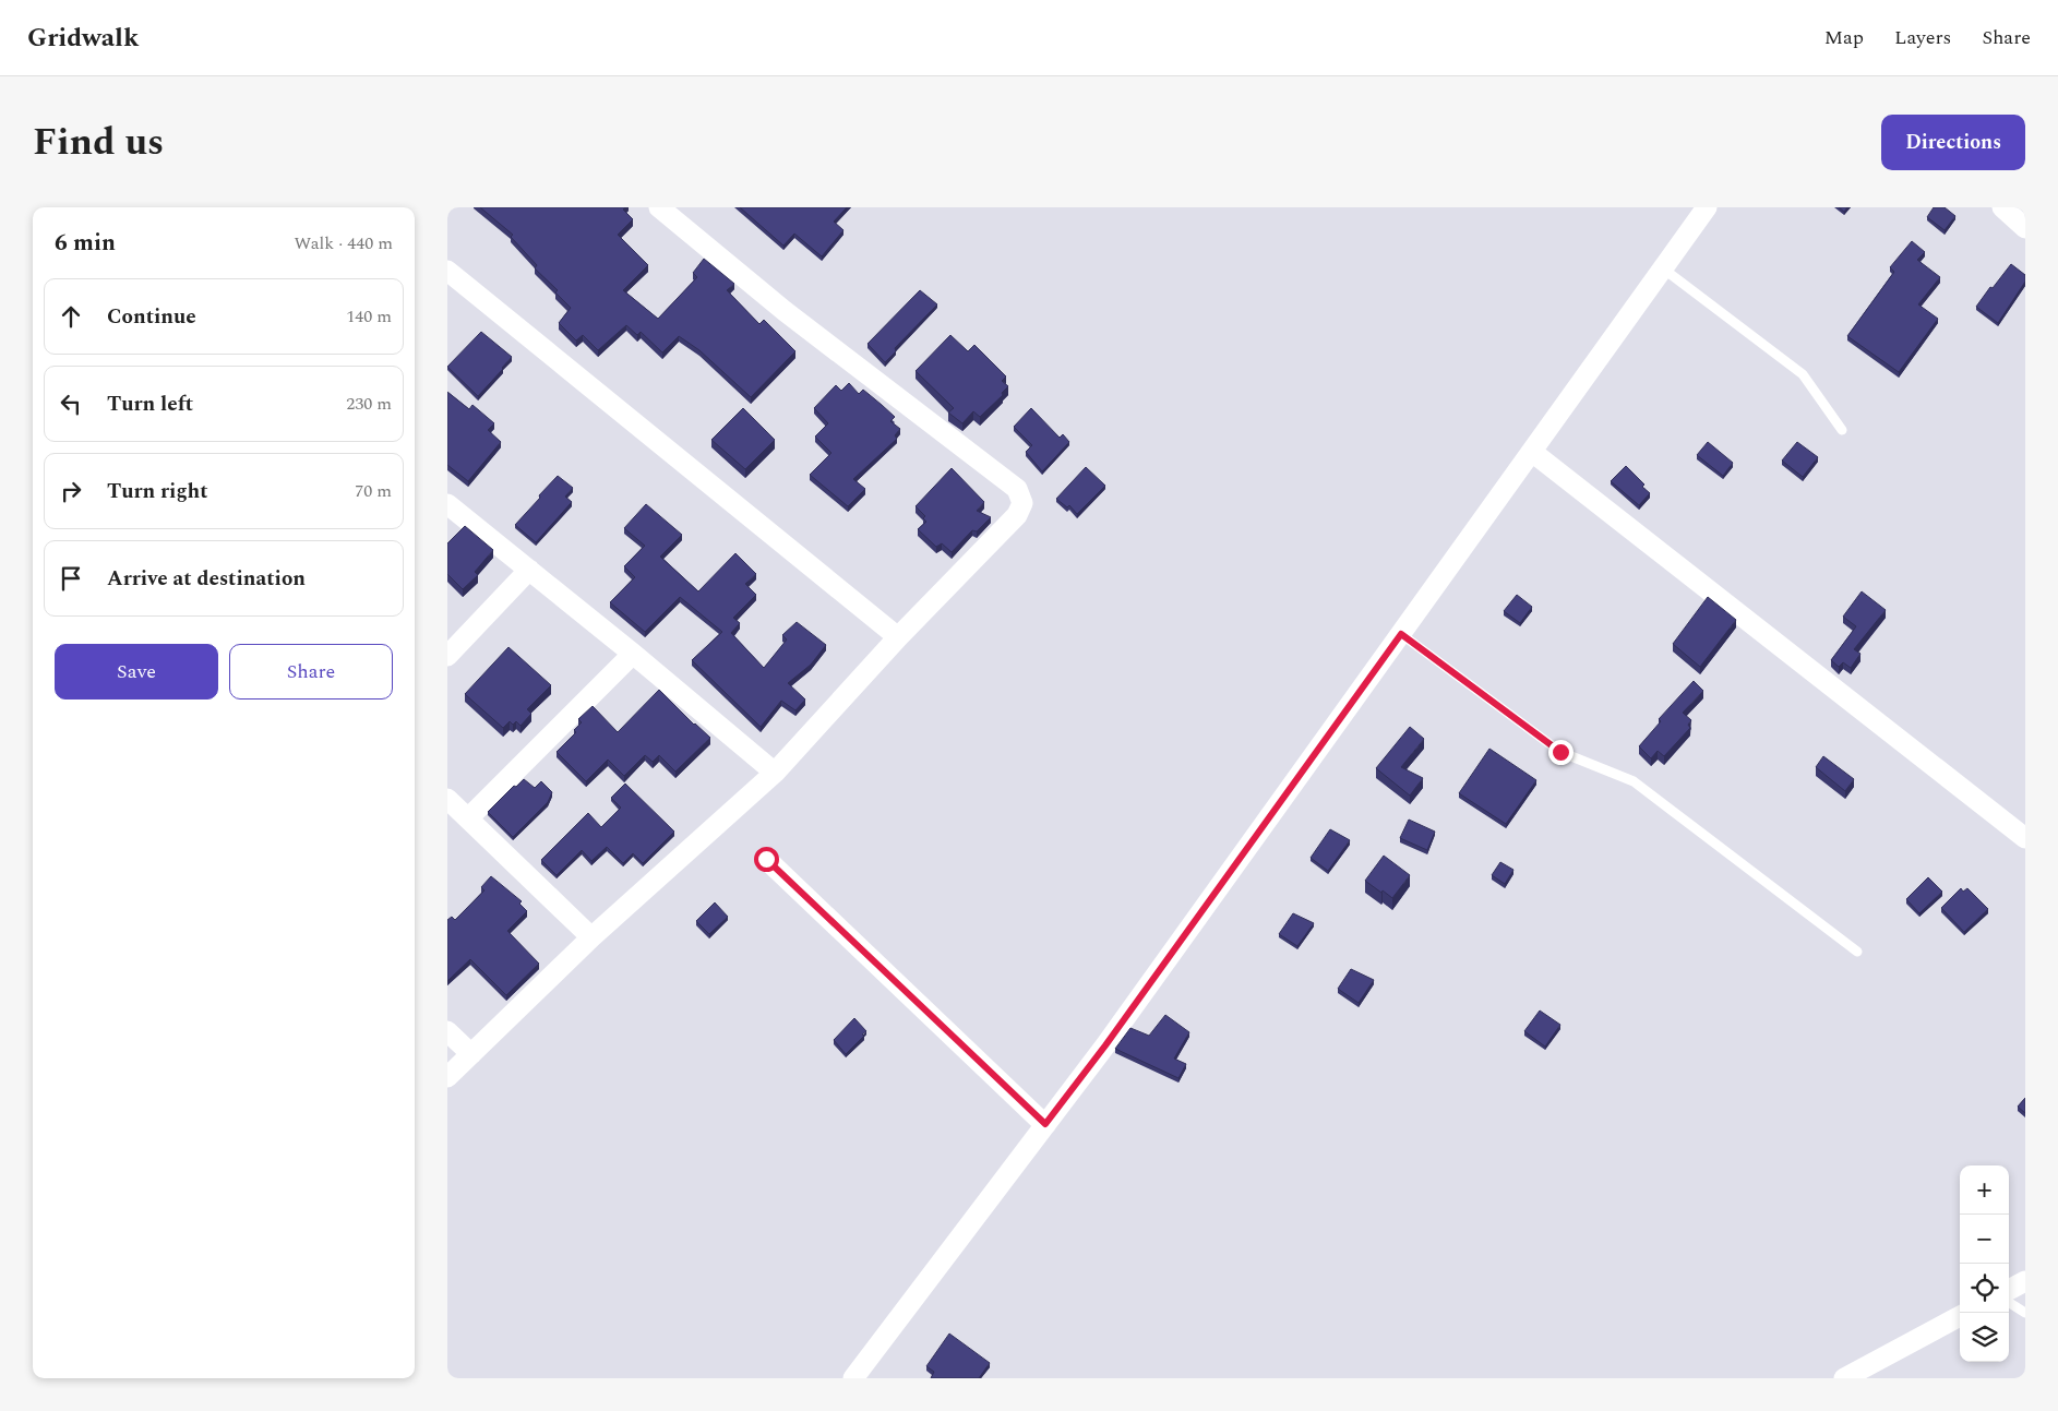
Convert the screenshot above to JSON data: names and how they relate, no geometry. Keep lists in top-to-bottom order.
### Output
{
  "page": {
    "header": "Gridwalk",
    "nav": ["Map", "Layers", "Share"],
    "title": "Find us",
    "buttons": [
      "Directions",
      ["Save", "Share"]
    ],
    "heading": ["6 min", "Walk · 440 m"],
    "list": [
      ["Continue", "140 m"],
      ["Turn left", "230 m"],
      ["Turn right", "70 m"],
      "Arrive at destination"
    ],
    "map_buttons": ["+", "−"]
  }
}
